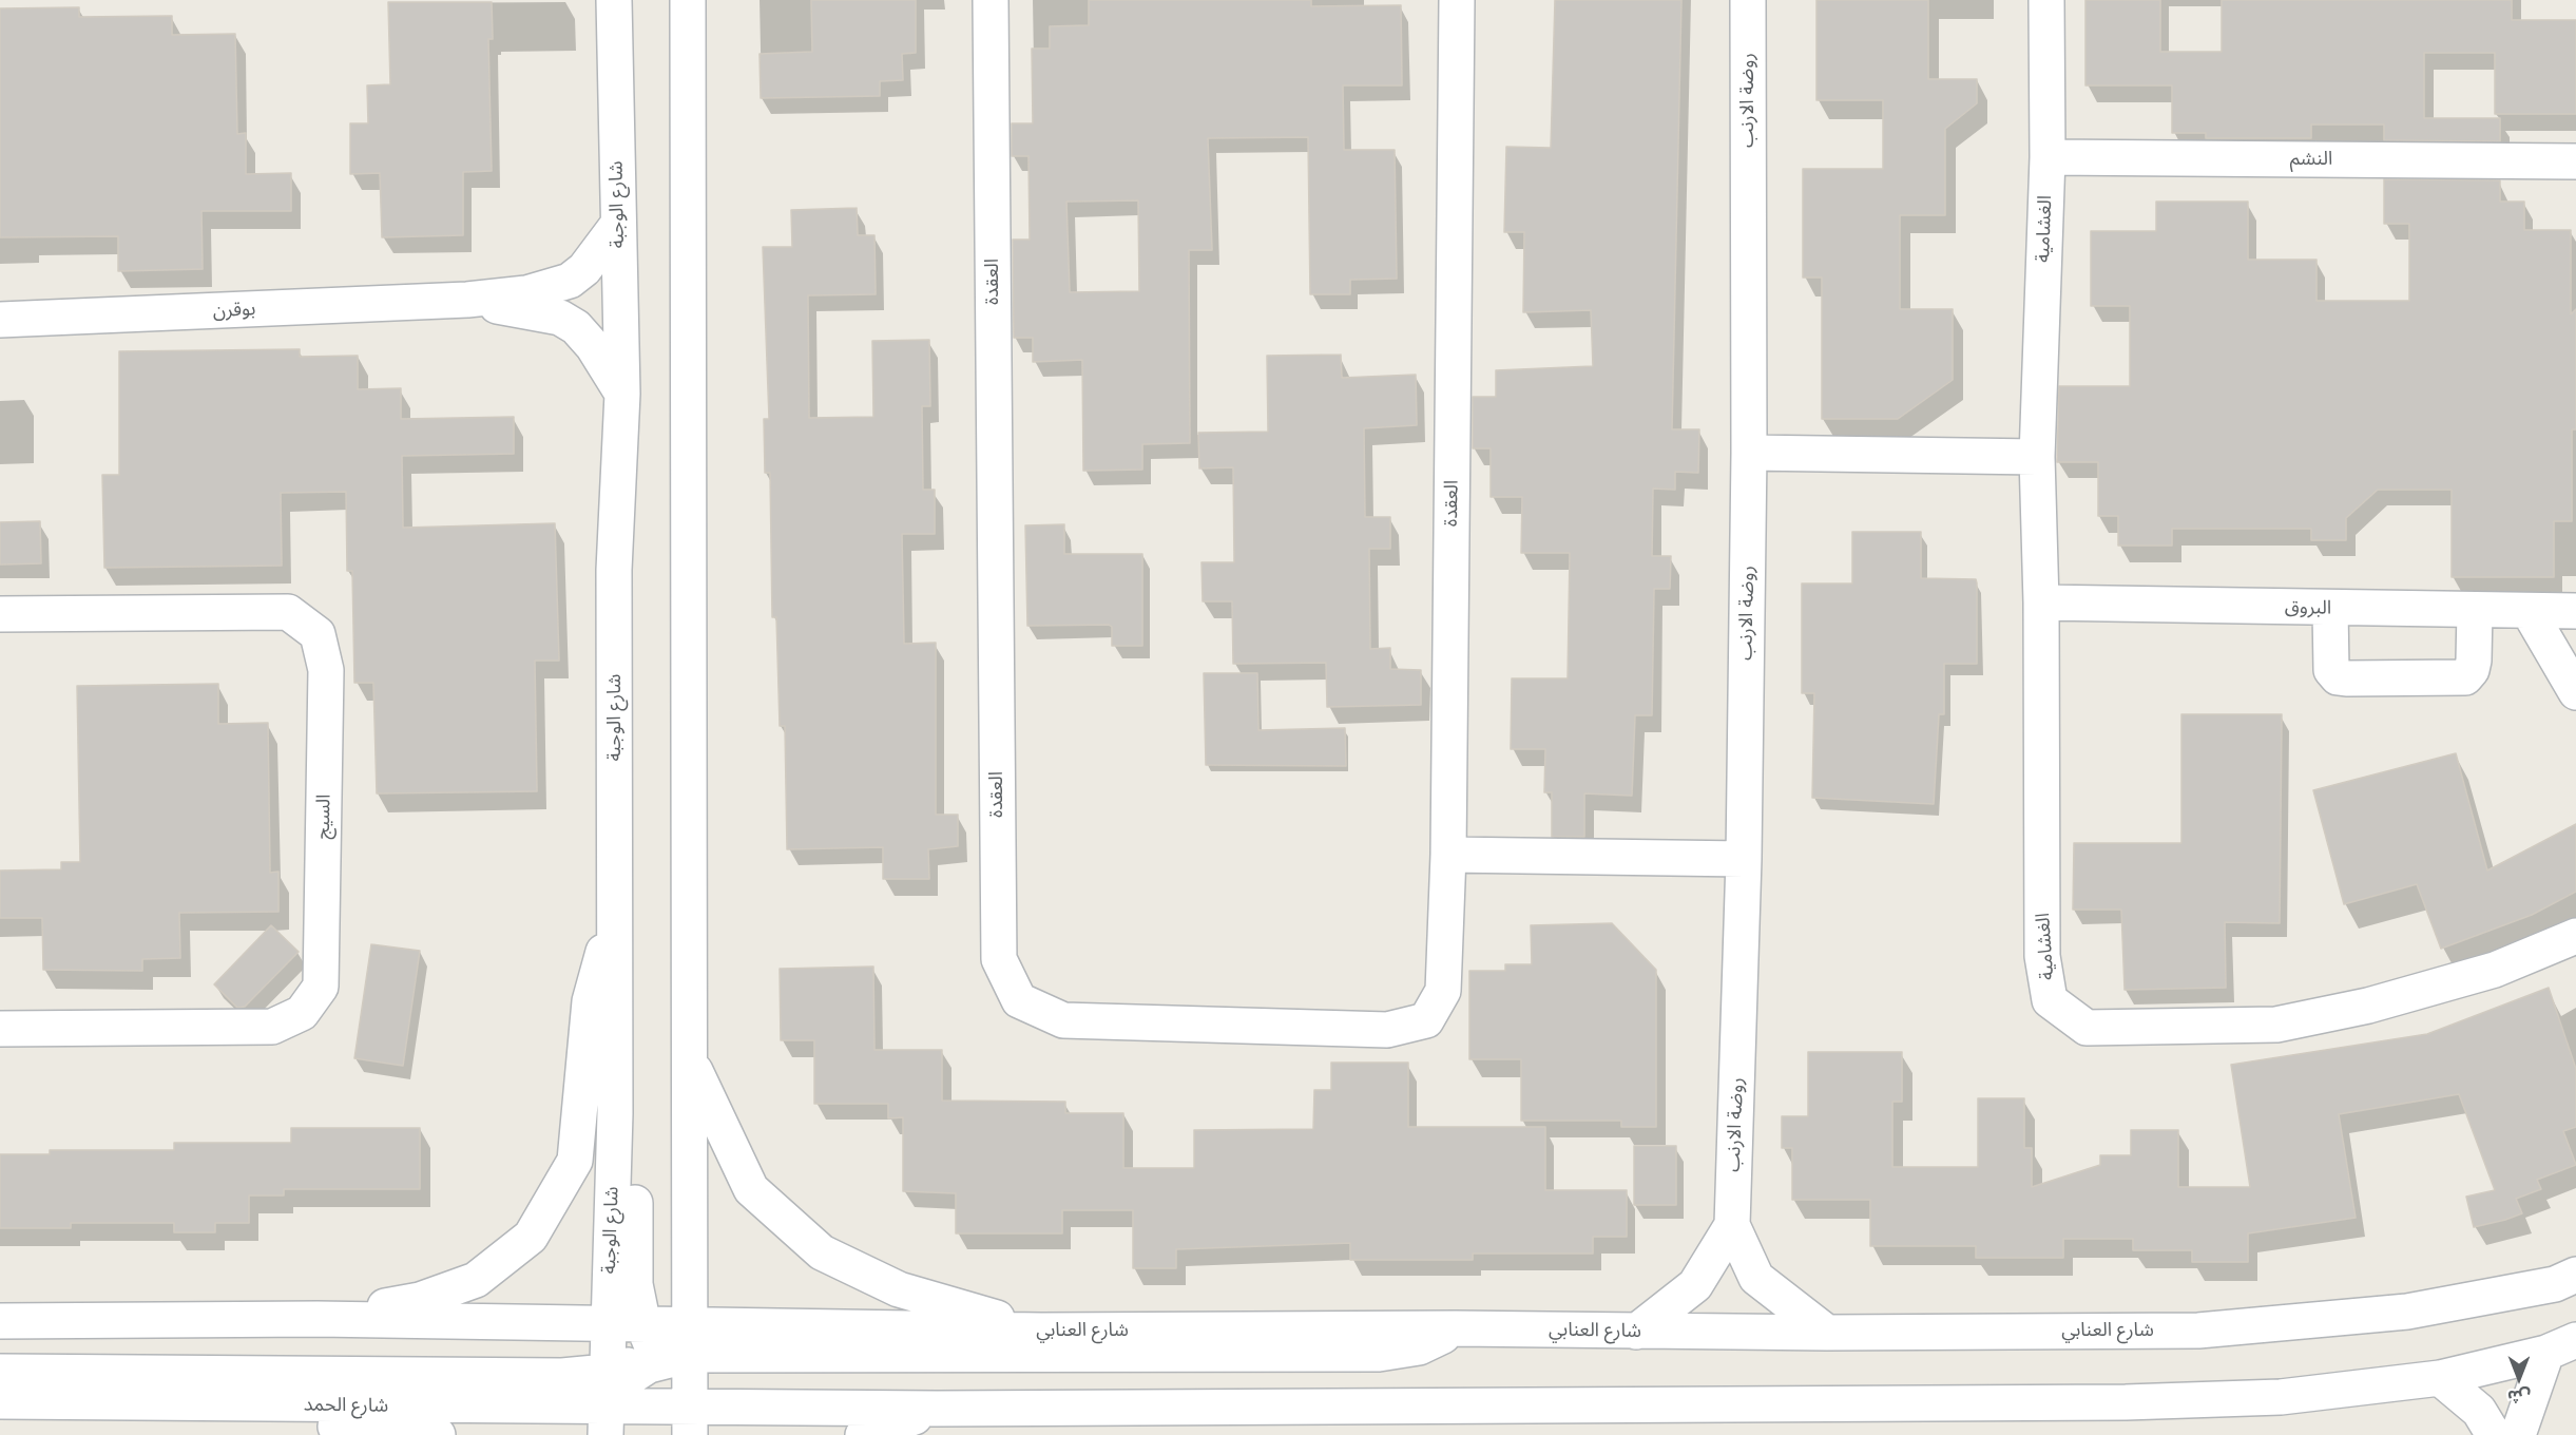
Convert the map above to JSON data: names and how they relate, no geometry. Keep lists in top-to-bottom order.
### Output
{
  "streets": {
    "street": [
      "روضة الارنب",
      "النشم",
      "شارع الوجبة",
      "الغشامية",
      "العقدة",
      "بوقرن",
      "البروق",
      "السيج",
      "شارع العنابي",
      "شارع الحمد"
    ]
  },
  "crossings": [
    ["روضة الارنب", "شارع العنابي"],
    ["النشم", "الغشامية"],
    ["شارع الوجبة", "بوقرن"],
    ["شارع الوجبة", "شارع العنابي"],
    ["شارع الوجبة", "شارع الحمد"],
    ["الغشامية", "البروق"]
  ],
  "north": "bottom"
}
